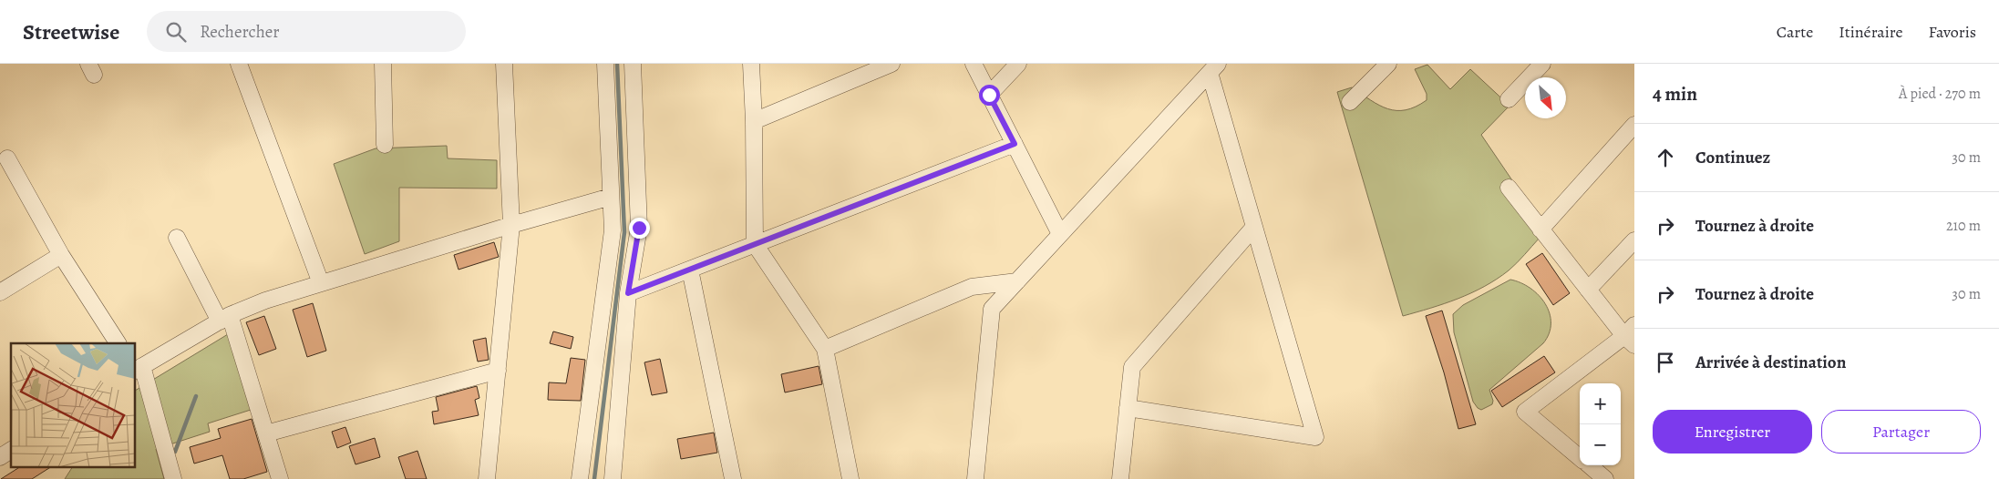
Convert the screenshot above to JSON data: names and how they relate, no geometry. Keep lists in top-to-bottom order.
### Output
{
  "north": "bottom right",
  "page": {
    "header": "Streetwise",
    "search": "Rechercher",
    "nav": ["Carte", "Itinéraire", "Favoris"],
    "heading": ["4 min", "À pied · 270 m"],
    "list": [
      ["Continuez", "30 m"],
      ["Tournez à droite", "210 m"],
      ["Tournez à droite", "30 m"],
      "Arrivée à destination"
    ],
    "map_buttons": ["+", "−"],
    "buttons": ["Enregistrer", "Partager"]
  }
}
